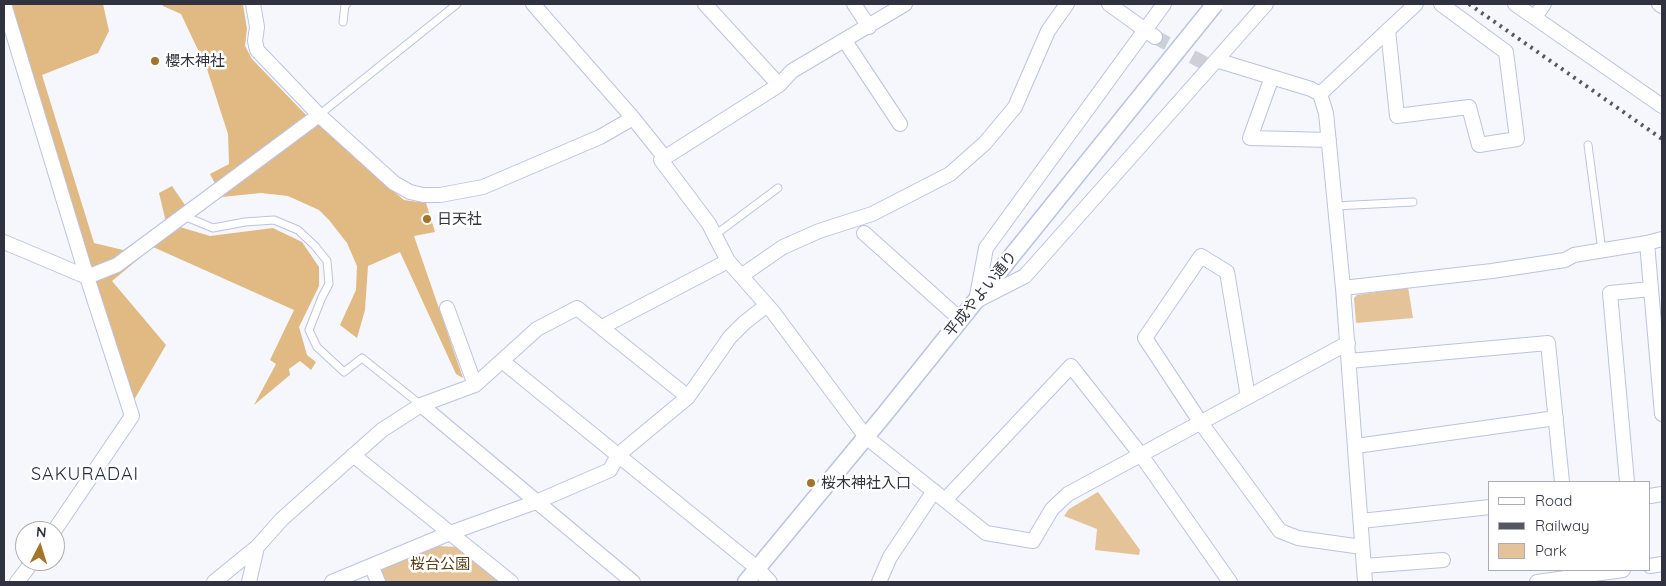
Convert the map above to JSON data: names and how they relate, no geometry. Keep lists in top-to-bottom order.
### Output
{
  "streets": {
    "street": ["平成やよい通り"]
  },
  "districts": ["SAKURADAI"],
  "parks": ["桜台公園"],
  "places": ["櫻木神社", "日天社", "桜木神社入口"],
  "legend": ["Road", "Railway", "Park"],
  "north": "top"
}
